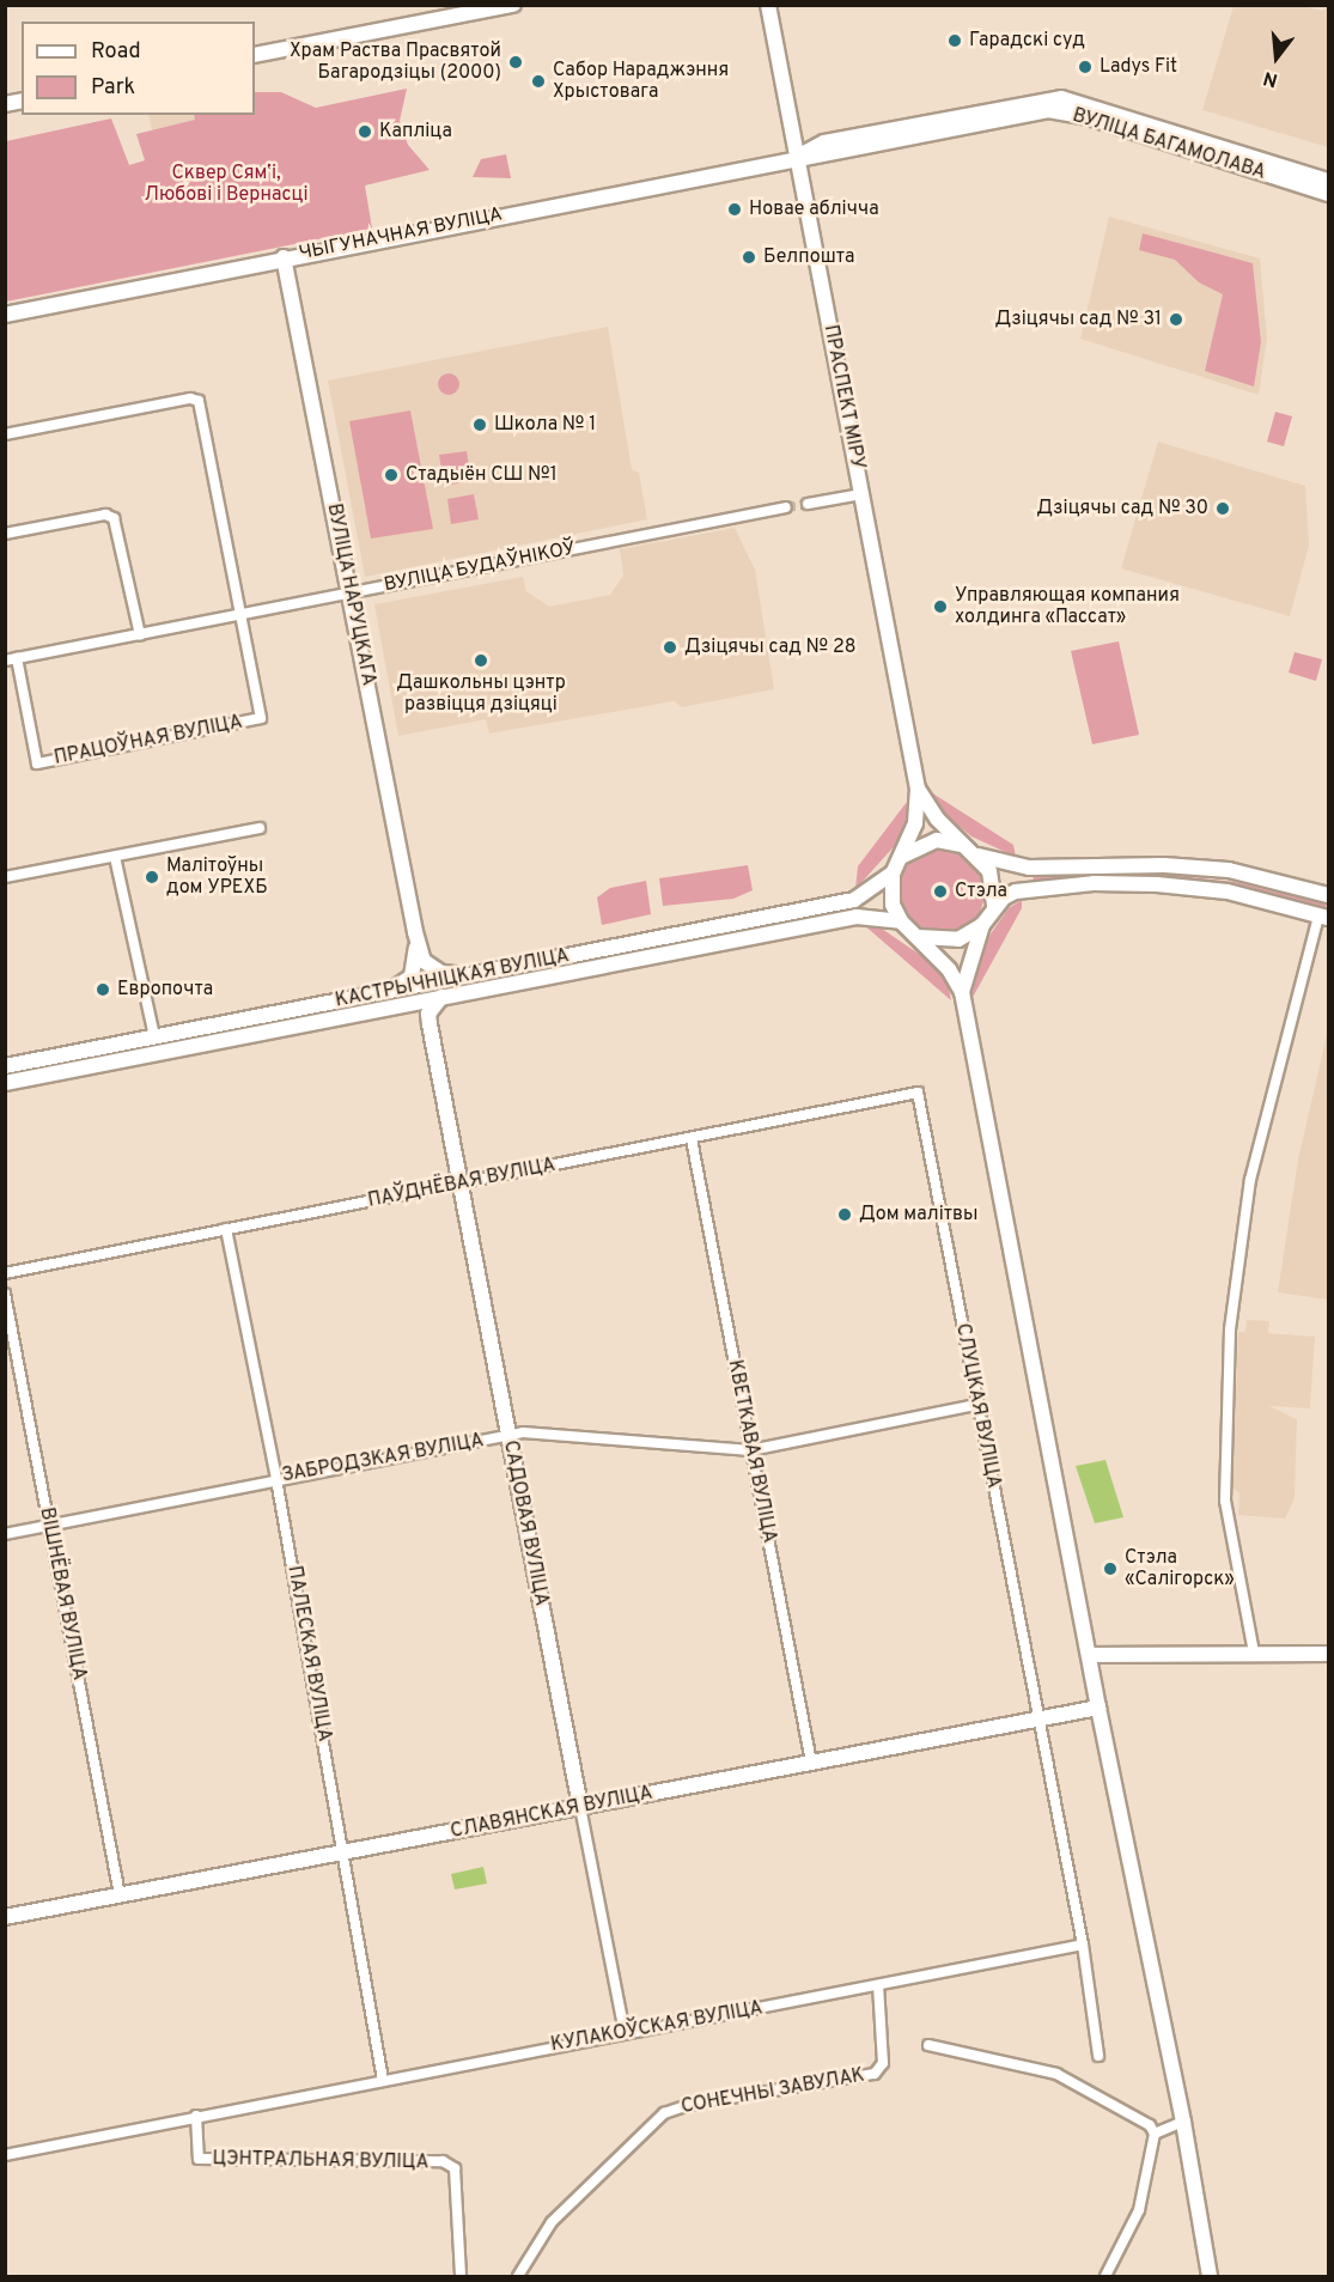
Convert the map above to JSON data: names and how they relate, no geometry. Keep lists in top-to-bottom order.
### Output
{
  "streets": {
    "main road": [
      "ВУЛІЦА БАГАМОЛАВА",
      "ЧЫГУНАЧНАЯ ВУЛІЦА",
      "ПРАСПЕКТ МІРУ",
      "ВУЛІЦА НАРУЦКАГА",
      "КАСТРЫЧНІЦКАЯ ВУЛІЦА",
      "САДОВАЯ ВУЛІЦА",
      "СЛАВЯНСКАЯ ВУЛІЦА"
    ],
    "street": [
      "ВУЛІЦА БУДАЎНІКОЎ",
      "ПРАЦОЎНАЯ ВУЛІЦА",
      "ПАЎДНЁВАЯ ВУЛІЦА",
      "СЛУЦКАЯ ВУЛІЦА",
      "КВЕТКАВАЯ ВУЛІЦА",
      "ЗАБРОДЗКАЯ ВУЛІЦА",
      "ВІШНЁВАЯ ВУЛІЦА",
      "ПАЛЕСКАЯ ВУЛІЦА",
      "КУЛАКОЎСКАЯ ВУЛІЦА",
      "СОНЕЧНЫ ЗАВУЛАК",
      "ЦЭНТРАЛЬНАЯ ВУЛІЦА"
    ]
  },
  "crossings": [
    ["ВУЛІЦА БАГАМОЛАВА", "ЧЫГУНАЧНАЯ ВУЛІЦА"],
    ["ВУЛІЦА БАГАМОЛАВА", "ПРАСПЕКТ МІРУ"],
    ["ЧЫГУНАЧНАЯ ВУЛІЦА", "ПРАСПЕКТ МІРУ"],
    ["ЧЫГУНАЧНАЯ ВУЛІЦА", "ВУЛІЦА НАРУЦКАГА"],
    ["ВУЛІЦА БУДАЎНІКОЎ", "ВУЛІЦА НАРУЦКАГА"],
    ["ВУЛІЦА БУДАЎНІКОЎ", "ПРАЦОЎНАЯ ВУЛІЦА"],
    ["ПАЎДНЁВАЯ ВУЛІЦА", "СЛУЦКАЯ ВУЛІЦА"],
    ["ПАЎДНЁВАЯ ВУЛІЦА", "КВЕТКАВАЯ ВУЛІЦА"],
    ["ПАЎДНЁВАЯ ВУЛІЦА", "САДОВАЯ ВУЛІЦА"],
    ["ПАЎДНЁВАЯ ВУЛІЦА", "ПАЛЕСКАЯ ВУЛІЦА"],
    ["СЛУЦКАЯ ВУЛІЦА", "ЗАБРОДЗКАЯ ВУЛІЦА"],
    ["СЛУЦКАЯ ВУЛІЦА", "СЛАВЯНСКАЯ ВУЛІЦА"],
    ["КВЕТКАВАЯ ВУЛІЦА", "ЗАБРОДЗКАЯ ВУЛІЦА"],
    ["КВЕТКАВАЯ ВУЛІЦА", "СЛАВЯНСКАЯ ВУЛІЦА"],
    ["ЗАБРОДЗКАЯ ВУЛІЦА", "САДОВАЯ ВУЛІЦА"],
    ["ЗАБРОДЗКАЯ ВУЛІЦА", "ВІШНЁВАЯ ВУЛІЦА"],
    ["ЗАБРОДЗКАЯ ВУЛІЦА", "ПАЛЕСКАЯ ВУЛІЦА"],
    ["САДОВАЯ ВУЛІЦА", "СЛАВЯНСКАЯ ВУЛІЦА"],
    ["САДОВАЯ ВУЛІЦА", "КУЛАКОЎСКАЯ ВУЛІЦА"],
    ["ВІШНЁВАЯ ВУЛІЦА", "СЛАВЯНСКАЯ ВУЛІЦА"],
    ["ПАЛЕСКАЯ ВУЛІЦА", "СЛАВЯНСКАЯ ВУЛІЦА"],
    ["ПАЛЕСКАЯ ВУЛІЦА", "КУЛАКОЎСКАЯ ВУЛІЦА"],
    ["КУЛАКОЎСКАЯ ВУЛІЦА", "СОНЕЧНЫ ЗАВУЛАК"],
    ["КУЛАКОЎСКАЯ ВУЛІЦА", "ЦЭНТРАЛЬНАЯ ВУЛІЦА"]
  ],
  "parks": ["Сквер Сямʼі, Любові і Вернасці"],
  "places": [
    "Гарадскі суд",
    "Храм Раства Прасвятой Багародзіцы (2000)",
    "Ladys Fit",
    "Сабор Нараджэння Хрыстовага",
    "Капліца",
    "Новае аблічча",
    "Белпошта",
    "Дзіцячы сад № 31",
    "Школа № 1",
    "Стадыён СШ №1",
    "Дзіцячы сад № 30",
    "Управляющая компания холдинга «Пассат»",
    "Дзіцячы сад № 28",
    "Дашкольны цэнтр развіцця дзіцяці",
    "Малітоўны дом УРЕХБ",
    "Стэла",
    "Европочта",
    "Дом малітвы",
    "Стэла «Салігорск»"
  ],
  "legend": ["Road", "Park"],
  "north": "bottom"
}
